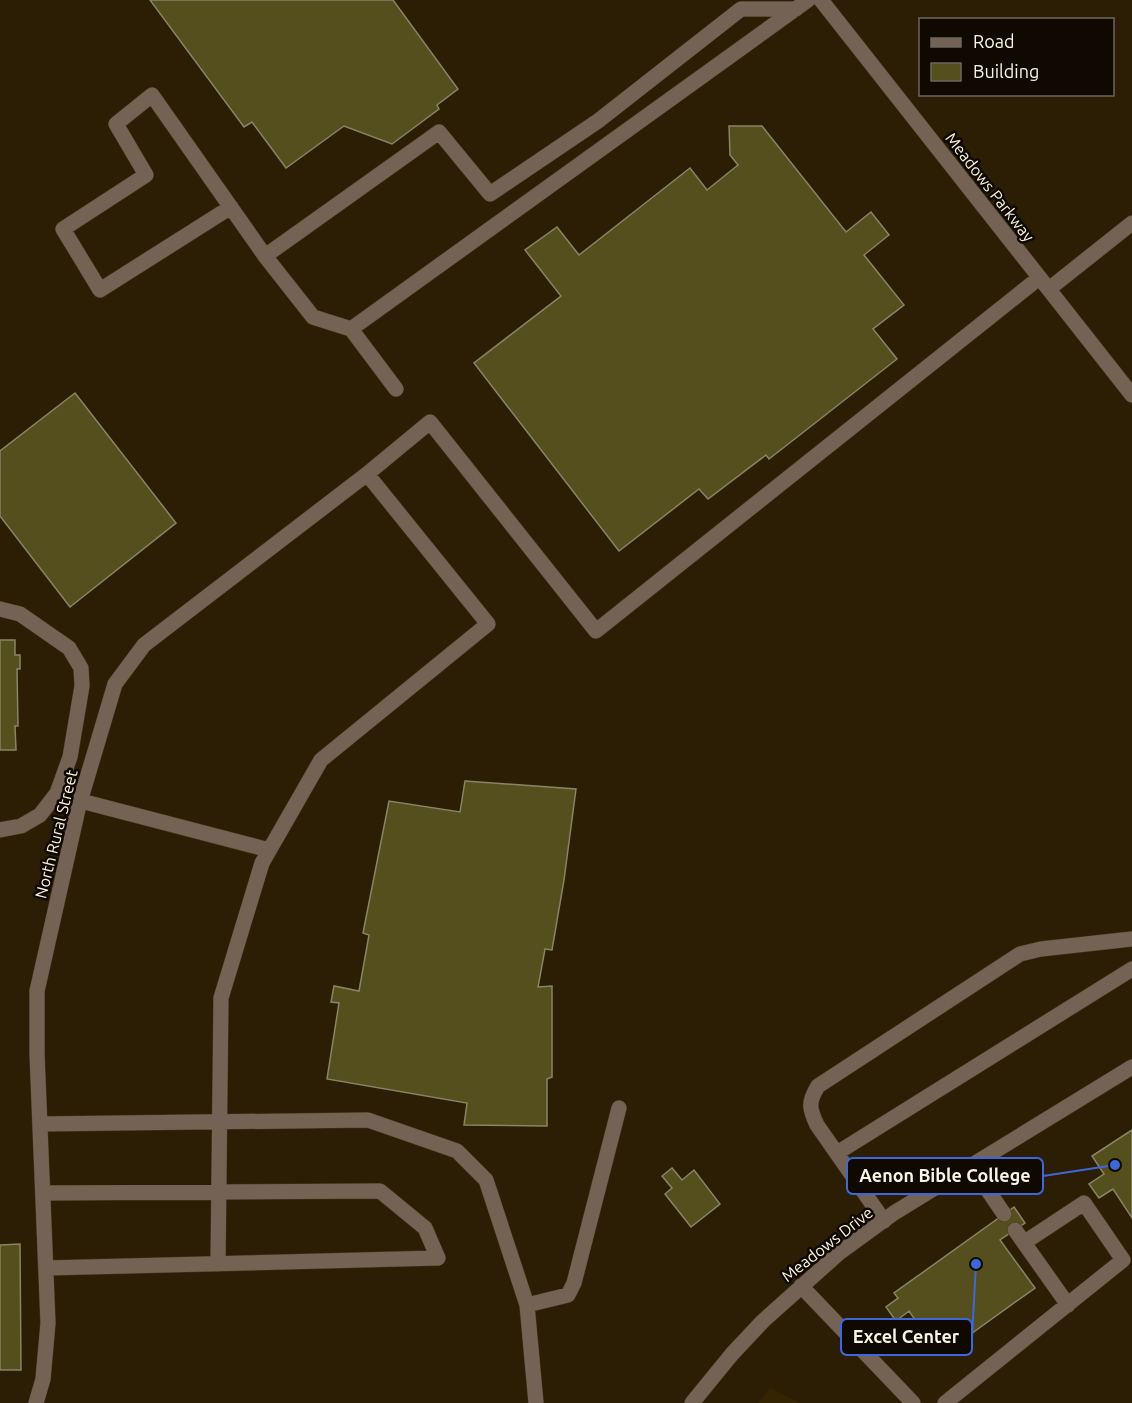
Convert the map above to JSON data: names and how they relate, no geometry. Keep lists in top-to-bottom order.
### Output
{
  "streets": {
    "street": ["Meadows Parkway", "North Rural Street", "Meadows Drive"]
  },
  "crossings": [
    ["Meadows Parkway", "North Rural Street"]
  ],
  "places": ["Aenon Bible College", "Excel Center"],
  "legend": ["Road", "Building"]
}
